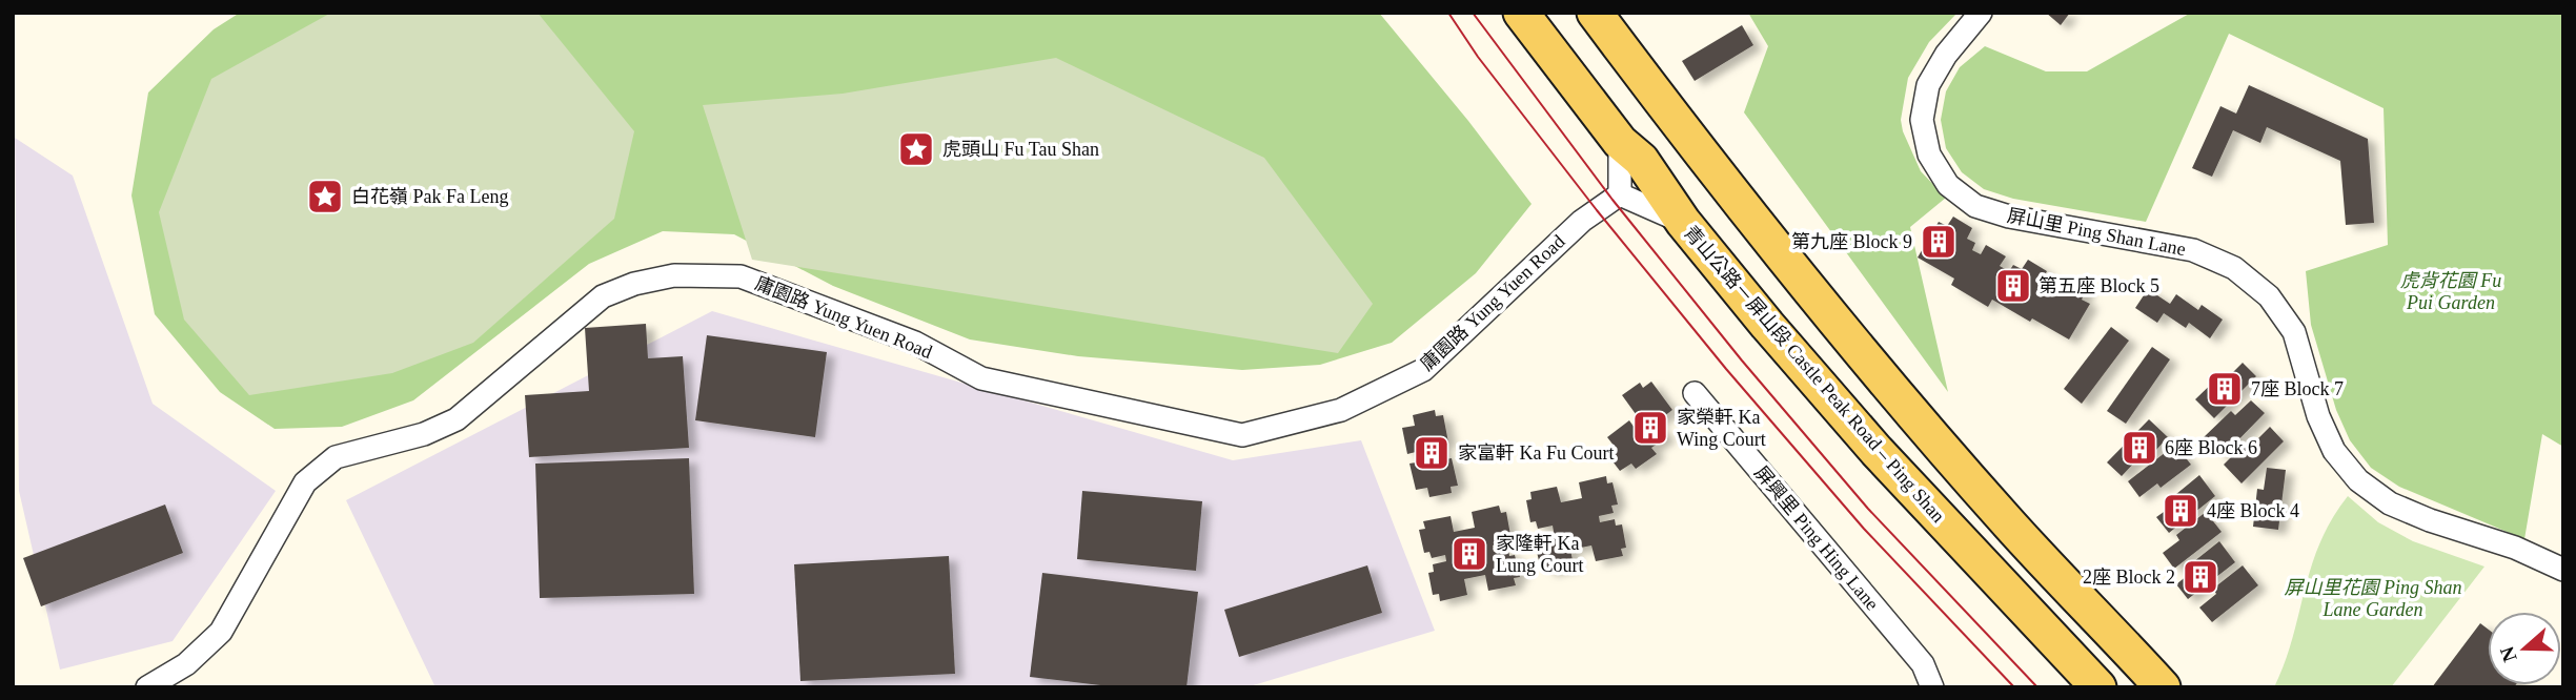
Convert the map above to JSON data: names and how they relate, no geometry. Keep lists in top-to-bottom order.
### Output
{
  "streets": {
    "main road": ["青山公路－屏山段 Castle Peak Road – Ping Shan"],
    "street": ["屏山里 Ping Shan Lane", "庸園路 Yung Yuen Road", "屏興里 Ping Hing Lane"]
  },
  "parks": ["虎背花園 Fu Pui Garden", "屏山里花園 Ping Shan Lane Garden"],
  "places": {
    "place": ["虎頭山 Fu Tau Shan", "白花嶺 Pak Fa Leng"],
    "building": [
      "第九座 Block 9",
      "第五座 Block 5",
      "7座 Block 7",
      "家榮軒 Ka Wing Court",
      "6座 Block 6",
      "家富軒 Ka Fu Court",
      "4座 Block 4",
      "家隆軒 Ka Lung Court",
      "2座 Block 2"
    ]
  },
  "north": "left"
}
